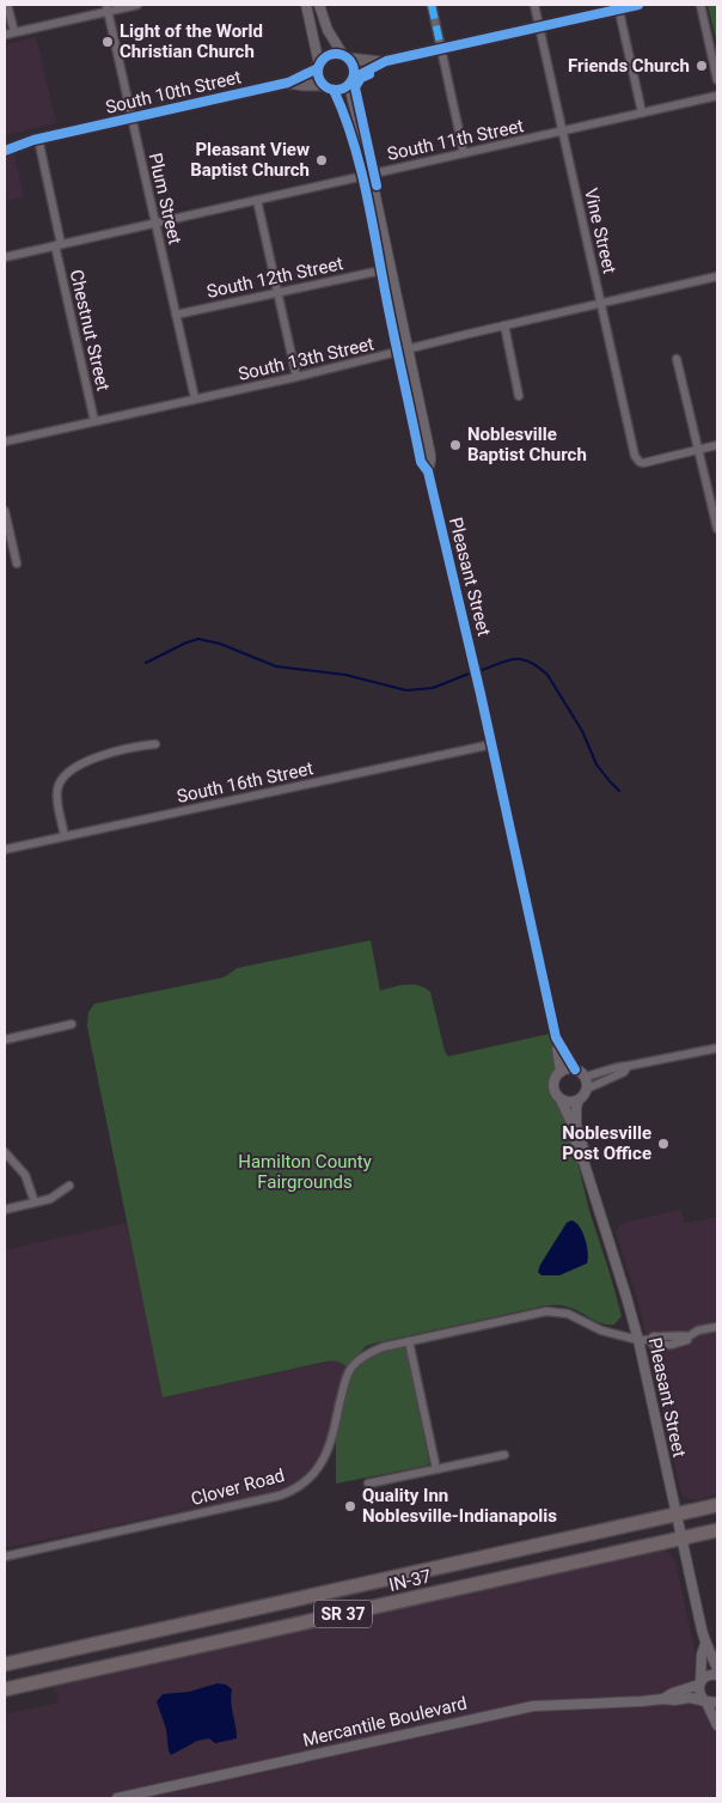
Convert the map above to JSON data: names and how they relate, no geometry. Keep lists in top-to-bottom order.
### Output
{
  "streets": {
    "highway": ["IN-37", "SR 37"],
    "main road": ["South 10th Street"],
    "street": [
      "South 11th Street",
      "Plum Street",
      "Vine Street",
      "South 12th Street",
      "Chestnut Street",
      "South 13th Street",
      "Pleasant Street",
      "South 16th Street",
      "Clover Road",
      "Mercantile Boulevard"
    ]
  },
  "crossings": [
    ["South 10th Street", "Plum Street"],
    ["South 10th Street", "Chestnut Street"],
    ["South 10th Street", "Pleasant Street"],
    ["South 11th Street", "Plum Street"],
    ["South 11th Street", "Vine Street"],
    ["South 11th Street", "Chestnut Street"],
    ["South 11th Street", "Pleasant Street"],
    ["Plum Street", "South 12th Street"],
    ["Plum Street", "South 13th Street"],
    ["Vine Street", "South 13th Street"],
    ["South 12th Street", "Pleasant Street"],
    ["Chestnut Street", "South 13th Street"],
    ["South 13th Street", "Pleasant Street"],
    ["Pleasant Street", "South 16th Street"],
    ["Pleasant Street", "Clover Road"],
    ["Pleasant Street", "IN-37"],
    ["Pleasant Street", "Mercantile Boulevard"]
  ],
  "parks": ["Hamilton County Fairgrounds"],
  "places": [
    "Light of the World Christian Church",
    "Friends Church",
    "Pleasant View Baptist Church",
    "Noblesville Baptist Church",
    "Noblesville Post Office",
    "Quality Inn Noblesville-Indianapolis"
  ]
}
